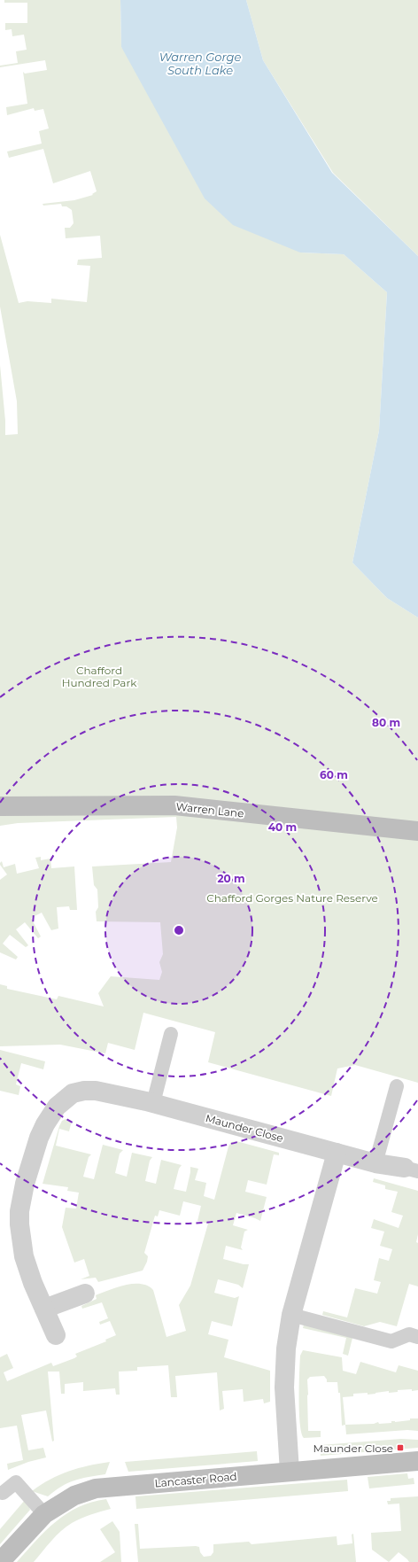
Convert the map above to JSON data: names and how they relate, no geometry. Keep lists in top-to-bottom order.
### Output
{
  "streets": {
    "street": ["Warren Lane", "Maunder Close", "Lancaster Road"]
  },
  "water": ["Warren Gorge South Lake"],
  "parks": ["Chafford Hundred Park", "Chafford Gorges Nature Reserve"],
  "places": {
    "transit": ["Maunder Close"]
  },
  "rings": [
    "80 m",
    "60 m",
    "40 m",
    "20 m"
  ]
}
